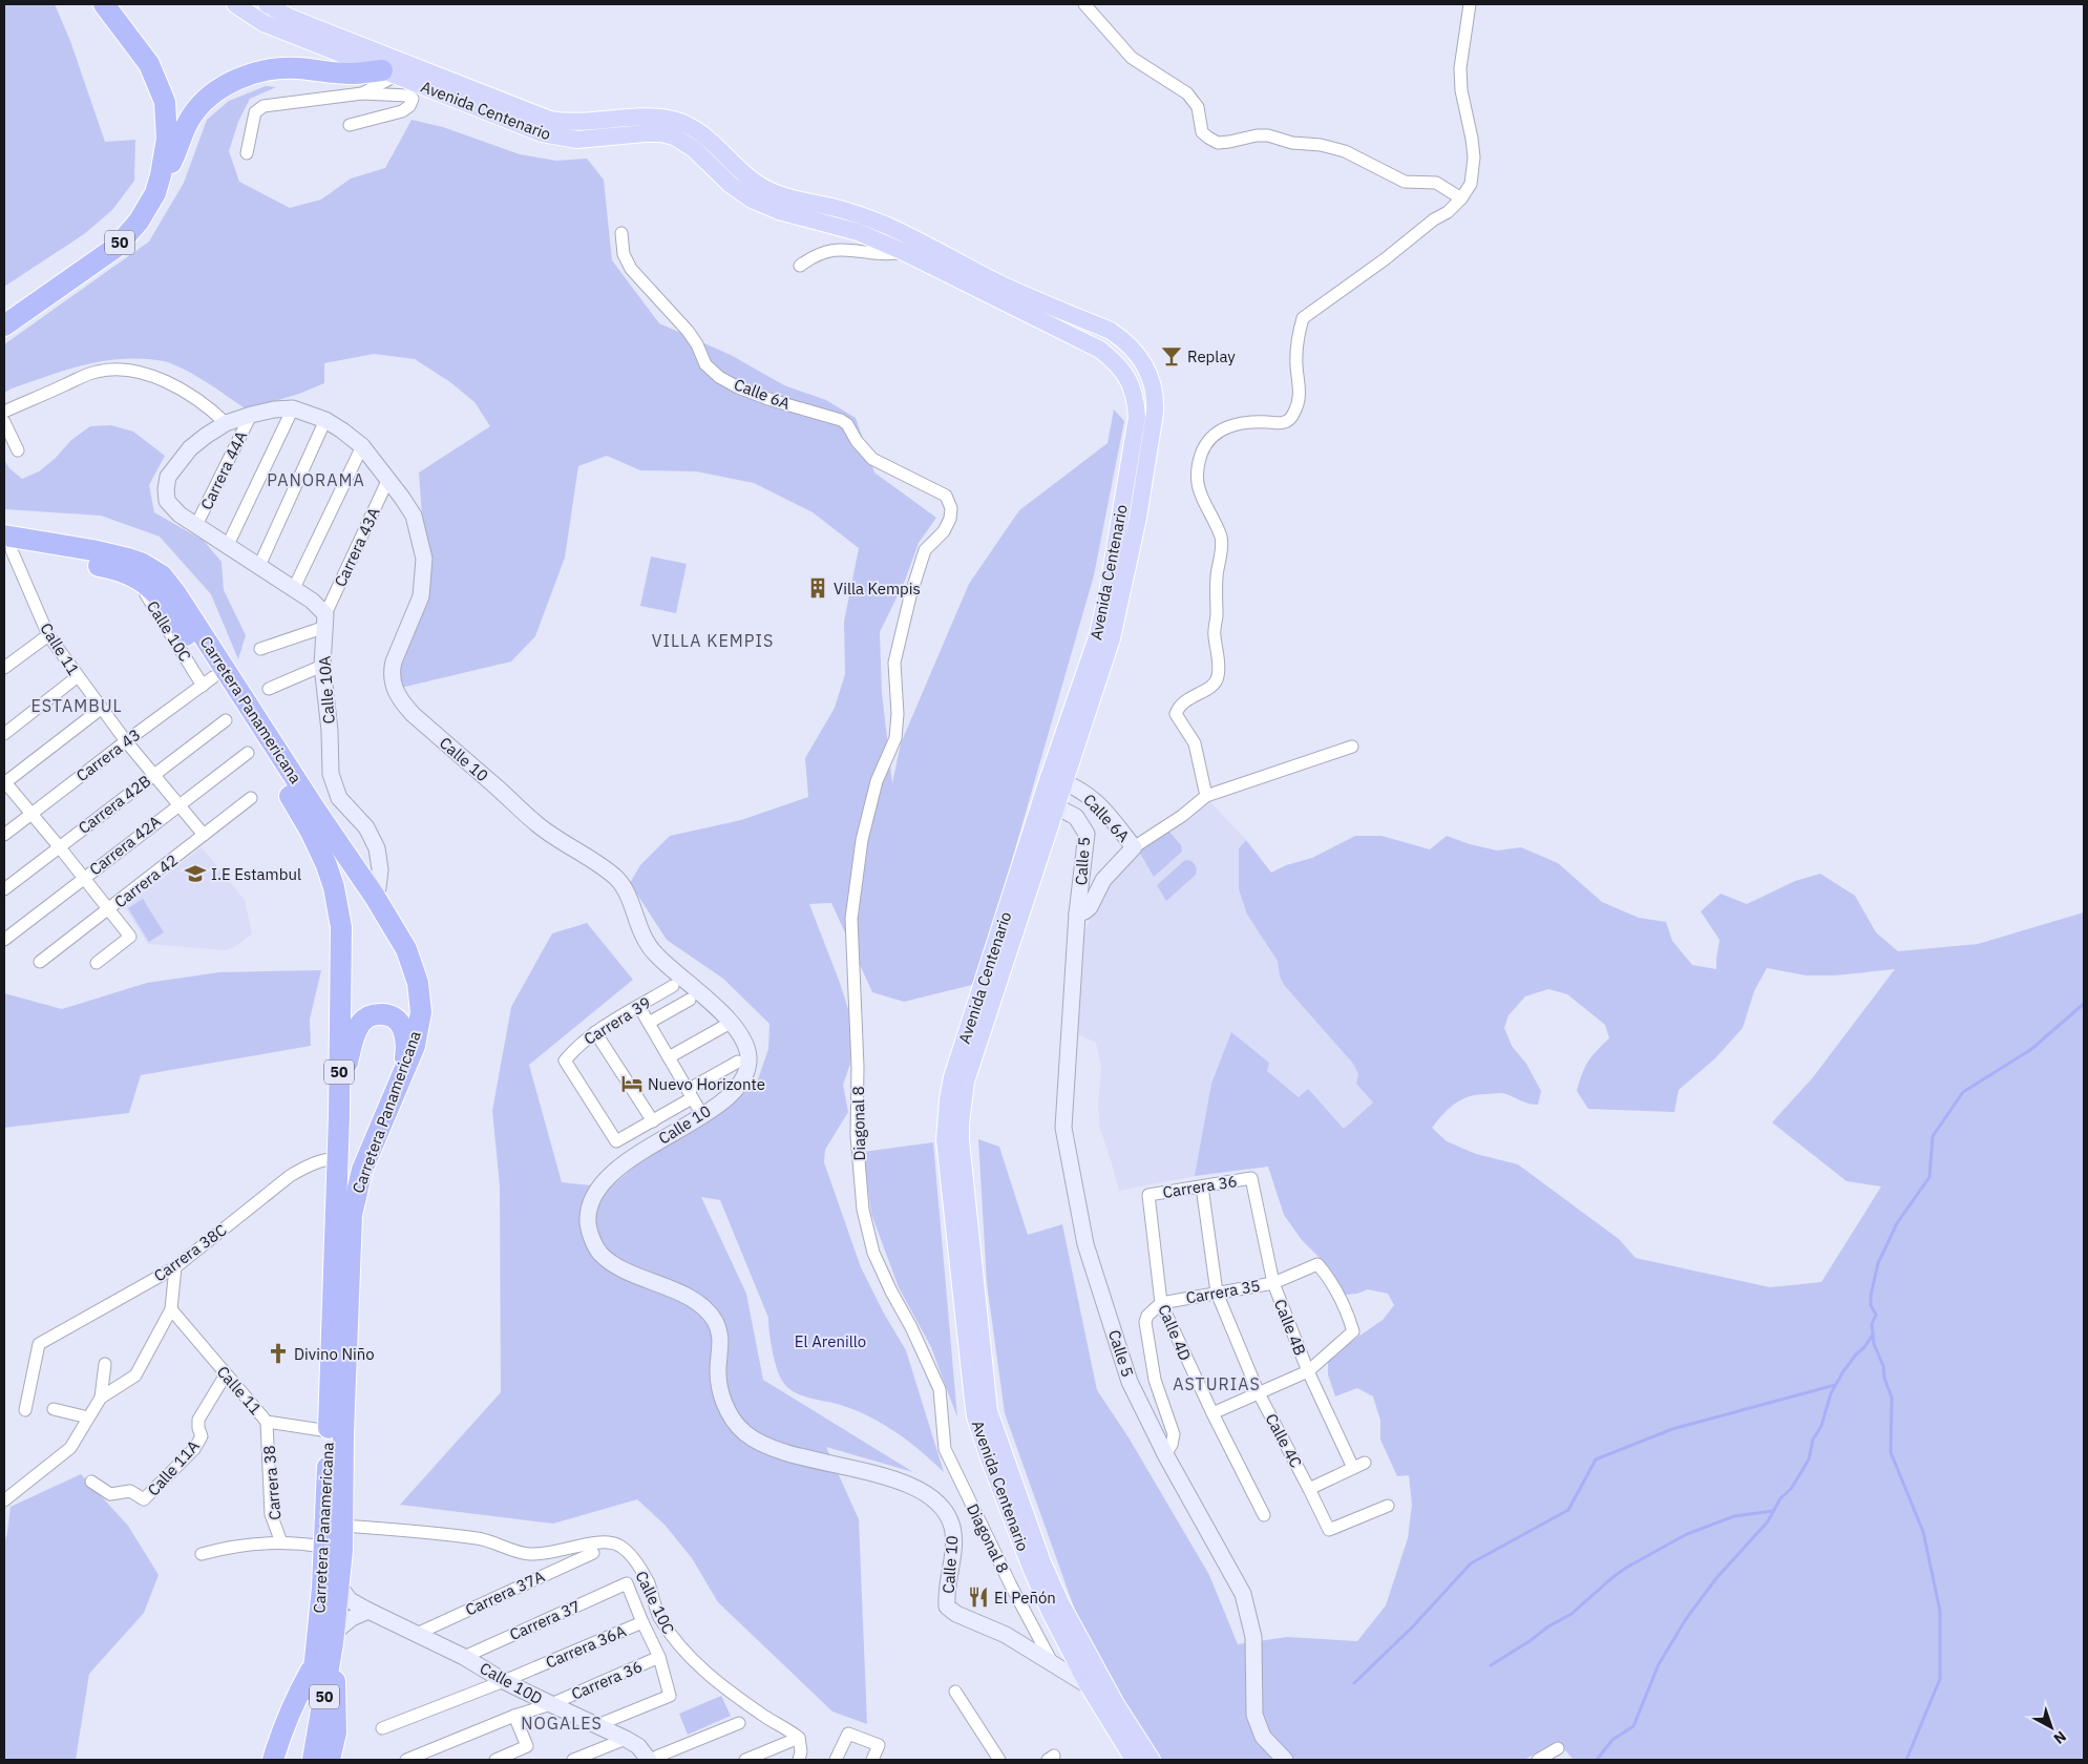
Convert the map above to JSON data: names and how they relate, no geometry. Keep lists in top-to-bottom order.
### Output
{
  "streets": {
    "highway": ["50", "Carretera Panamericana"],
    "main road": ["Avenida Centenario"],
    "street": [
      "Calle 6A",
      "Carrera 44A",
      "Carrera 43A",
      "Calle 10C",
      "Calle 11",
      "Calle 10A",
      "Carrera 43",
      "Calle 10",
      "Carrera 42B",
      "Carrera 42A",
      "Calle 5",
      "Carrera 42",
      "Carrera 39",
      "Diagonal 8",
      "Carrera 36",
      "Carrera 38C",
      "Carrera 35",
      "Calle 4B",
      "Calle 4D",
      "Calle 4C",
      "Calle 11A",
      "Carrera 38",
      "Carrera 37A",
      "Carrera 37",
      "Carrera 36A",
      "Calle 10D"
    ]
  },
  "crossings": [
    ["Avenida Centenario", "Calle 6A"],
    ["Avenida Centenario", "Calle 10"],
    ["Avenida Centenario", "Calle 5"],
    ["Calle 6A", "Calle 5"],
    ["Calle 6A", "Diagonal 8"],
    ["Carrera 44A", "Calle 10"],
    ["Carrera 43A", "Calle 10A"],
    ["Carrera 43A", "Calle 10"],
    ["Calle 10C", "Carretera Panamericana"],
    ["Calle 11", "Carretera Panamericana"],
    ["Calle 11", "Carrera 43"],
    ["Calle 11", "Carrera 42B"],
    ["Calle 11", "Carrera 42A"],
    ["Calle 11", "Carrera 42"],
    ["Calle 11", "Calle 11A"],
    ["Calle 11", "Carrera 38"],
    ["Calle 10A", "Carretera Panamericana"],
    ["Carretera Panamericana", "Carrera 43"],
    ["Carretera Panamericana", "Carrera 38C"],
    ["Carretera Panamericana", "Calle 10D"],
    ["Calle 10", "Diagonal 8"],
    ["Carrera 36", "Calle 4B"],
    ["Carrera 36", "Calle 4D"],
    ["Carrera 36", "Calle 4C"],
    ["Carrera 36", "Calle 10D"],
    ["Carrera 35", "Calle 4B"],
    ["Carrera 35", "Calle 4D"],
    ["Carrera 35", "Calle 4C"],
    ["Carrera 37A", "Calle 10D"],
    ["Carrera 37", "Carrera 36A"],
    ["Carrera 37", "Calle 10D"],
    ["Carrera 36A", "Calle 10D"]
  ],
  "districts": [
    "PANORAMA",
    "VILLA KEMPIS",
    "ESTAMBUL",
    "ASTURIAS",
    "NOGALES"
  ],
  "parks": ["El Arenillo"],
  "places": {
    "bar": ["Replay"],
    "building": ["Villa Kempis"],
    "school or university": ["I.E Estambul"],
    "hotel": ["Nuevo Horizonte"],
    "church": ["Divino Niño"],
    "restaurant": ["El Peñón"]
  },
  "north": "bottom right"
}
